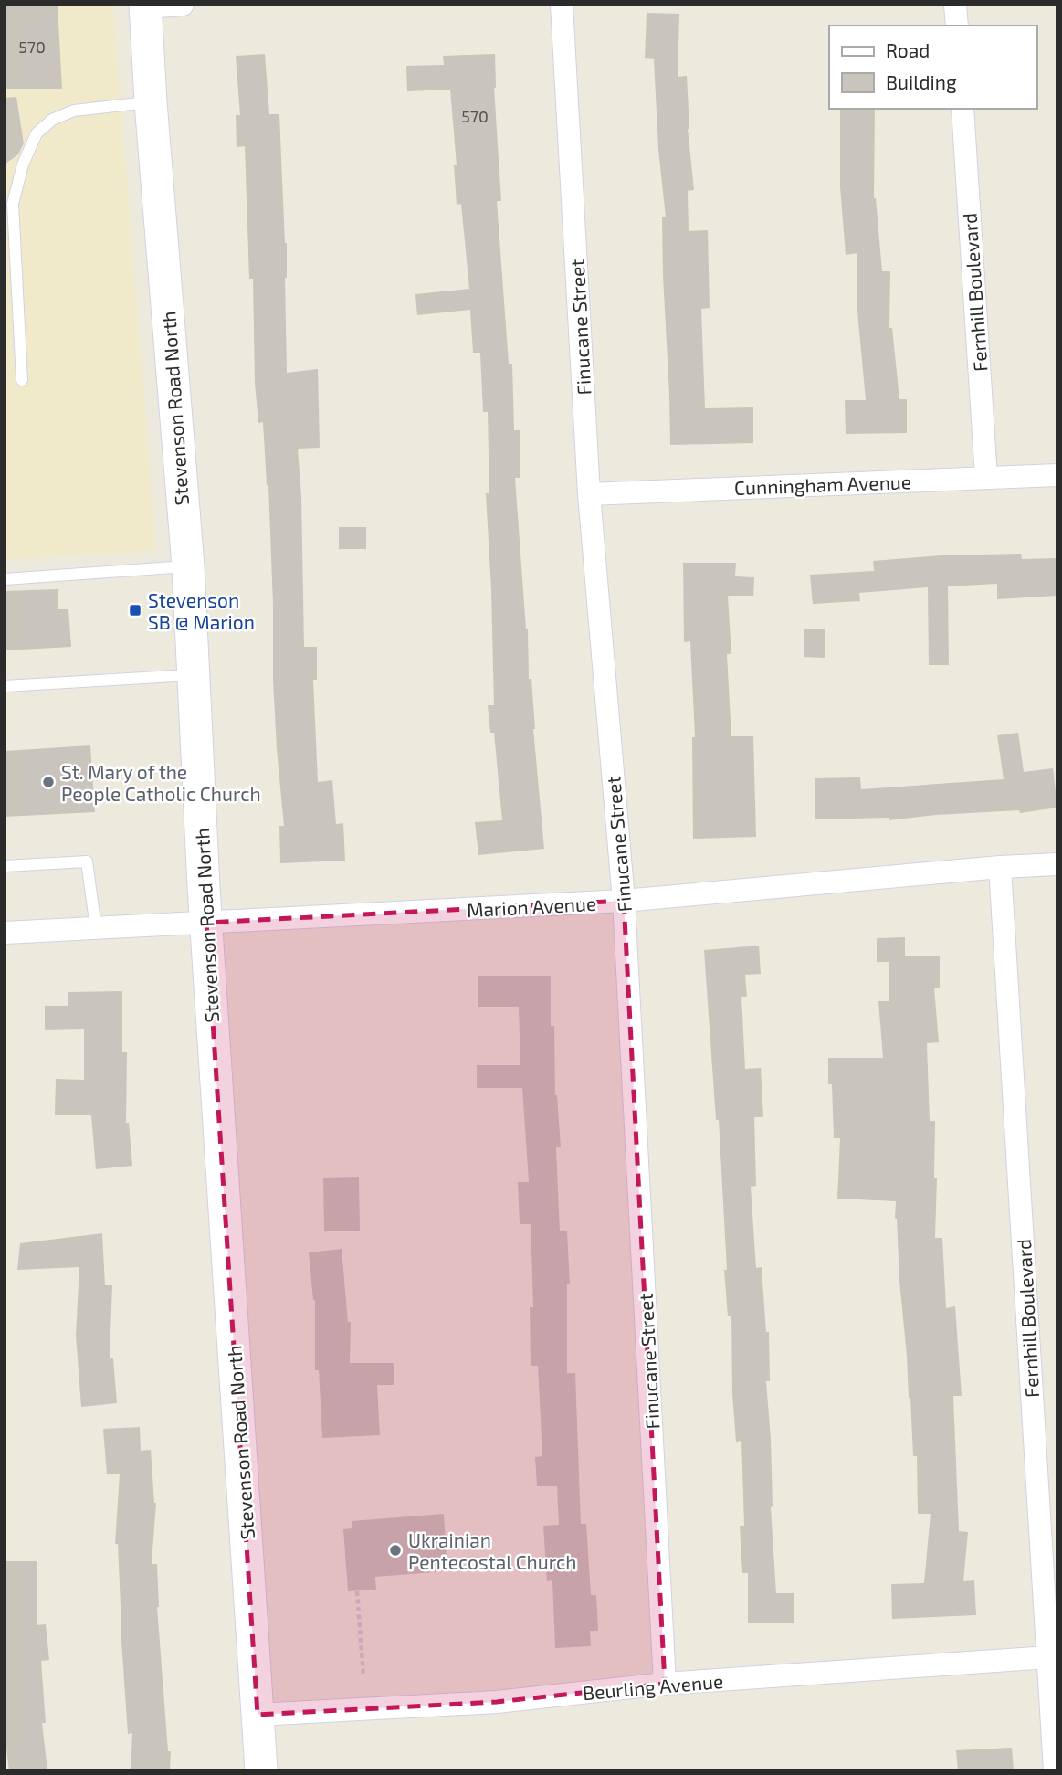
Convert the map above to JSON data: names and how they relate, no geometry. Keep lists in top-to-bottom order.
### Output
{
  "streets": {
    "main road": ["Stevenson Road North"],
    "street": [
      "Fernhill Boulevard",
      "Finucane Street",
      "Cunningham Avenue",
      "Marion Avenue",
      "Beurling Avenue"
    ]
  },
  "crossings": [
    ["Fernhill Boulevard", "Cunningham Avenue"],
    ["Fernhill Boulevard", "Marion Avenue"],
    ["Fernhill Boulevard", "Beurling Avenue"],
    ["Finucane Street", "Cunningham Avenue"],
    ["Finucane Street", "Marion Avenue"],
    ["Finucane Street", "Beurling Avenue"],
    ["Stevenson Road North", "Marion Avenue"],
    ["Stevenson Road North", "Beurling Avenue"]
  ],
  "places": {
    "transit": ["Stevenson SB @ Marion"],
    "other": ["St. Mary of the People Catholic Church", "Ukrainian Pentecostal Church"]
  },
  "house_numbers": ["570", "570"],
  "legend": ["Road", "Building"]
}
